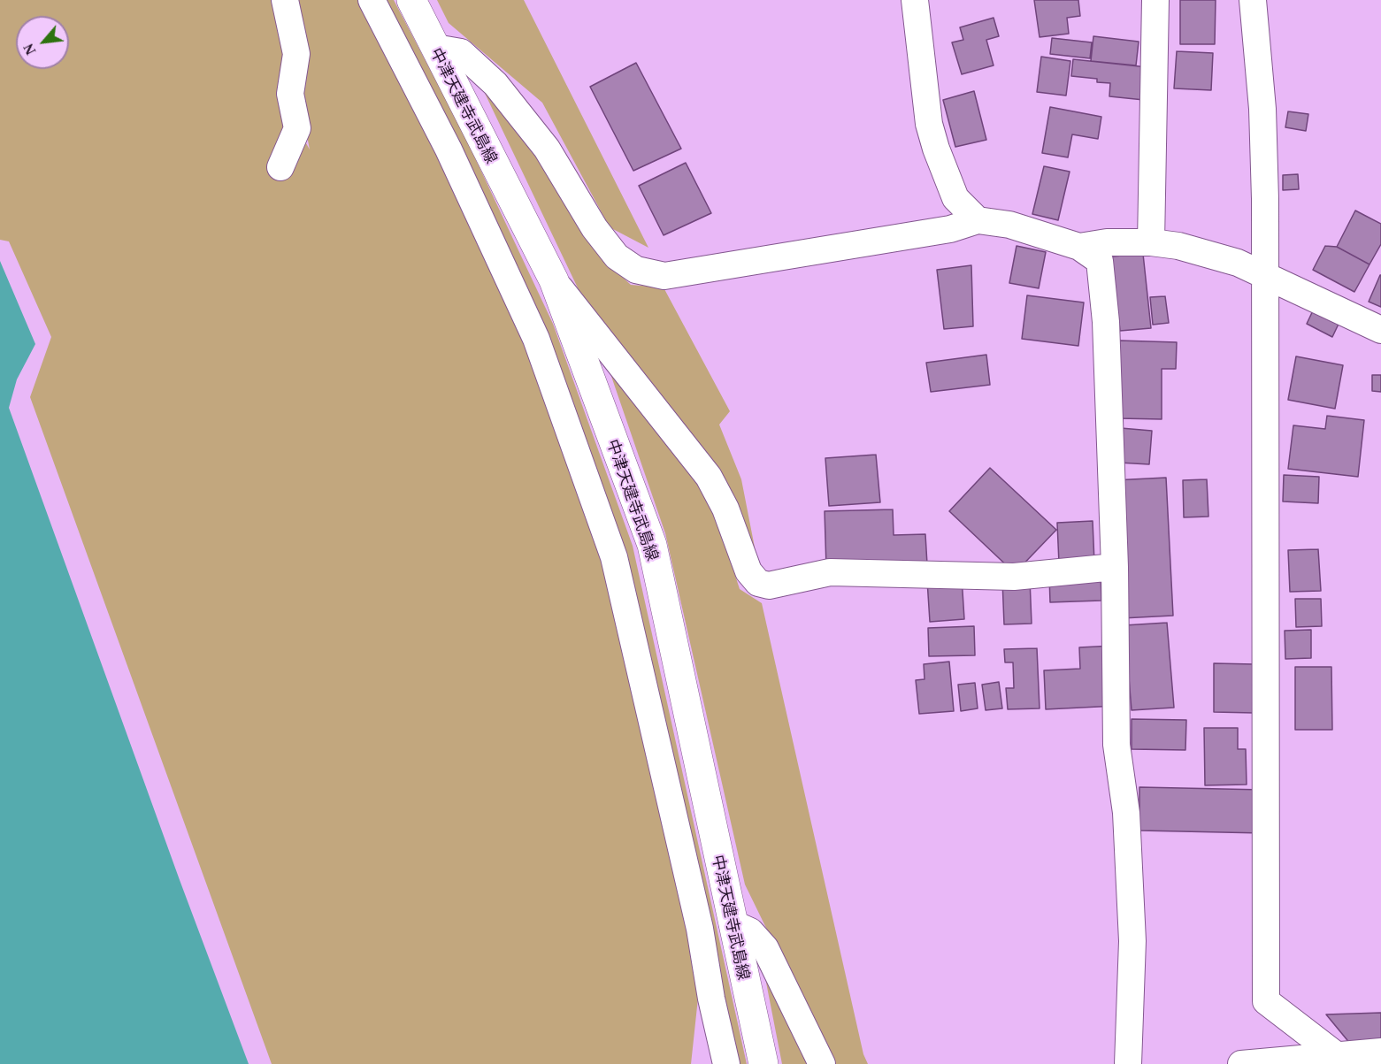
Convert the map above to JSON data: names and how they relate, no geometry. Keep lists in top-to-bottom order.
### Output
{
  "streets": {
    "main road": ["中津天建寺武島線"]
  },
  "north": "bottom left"
}
